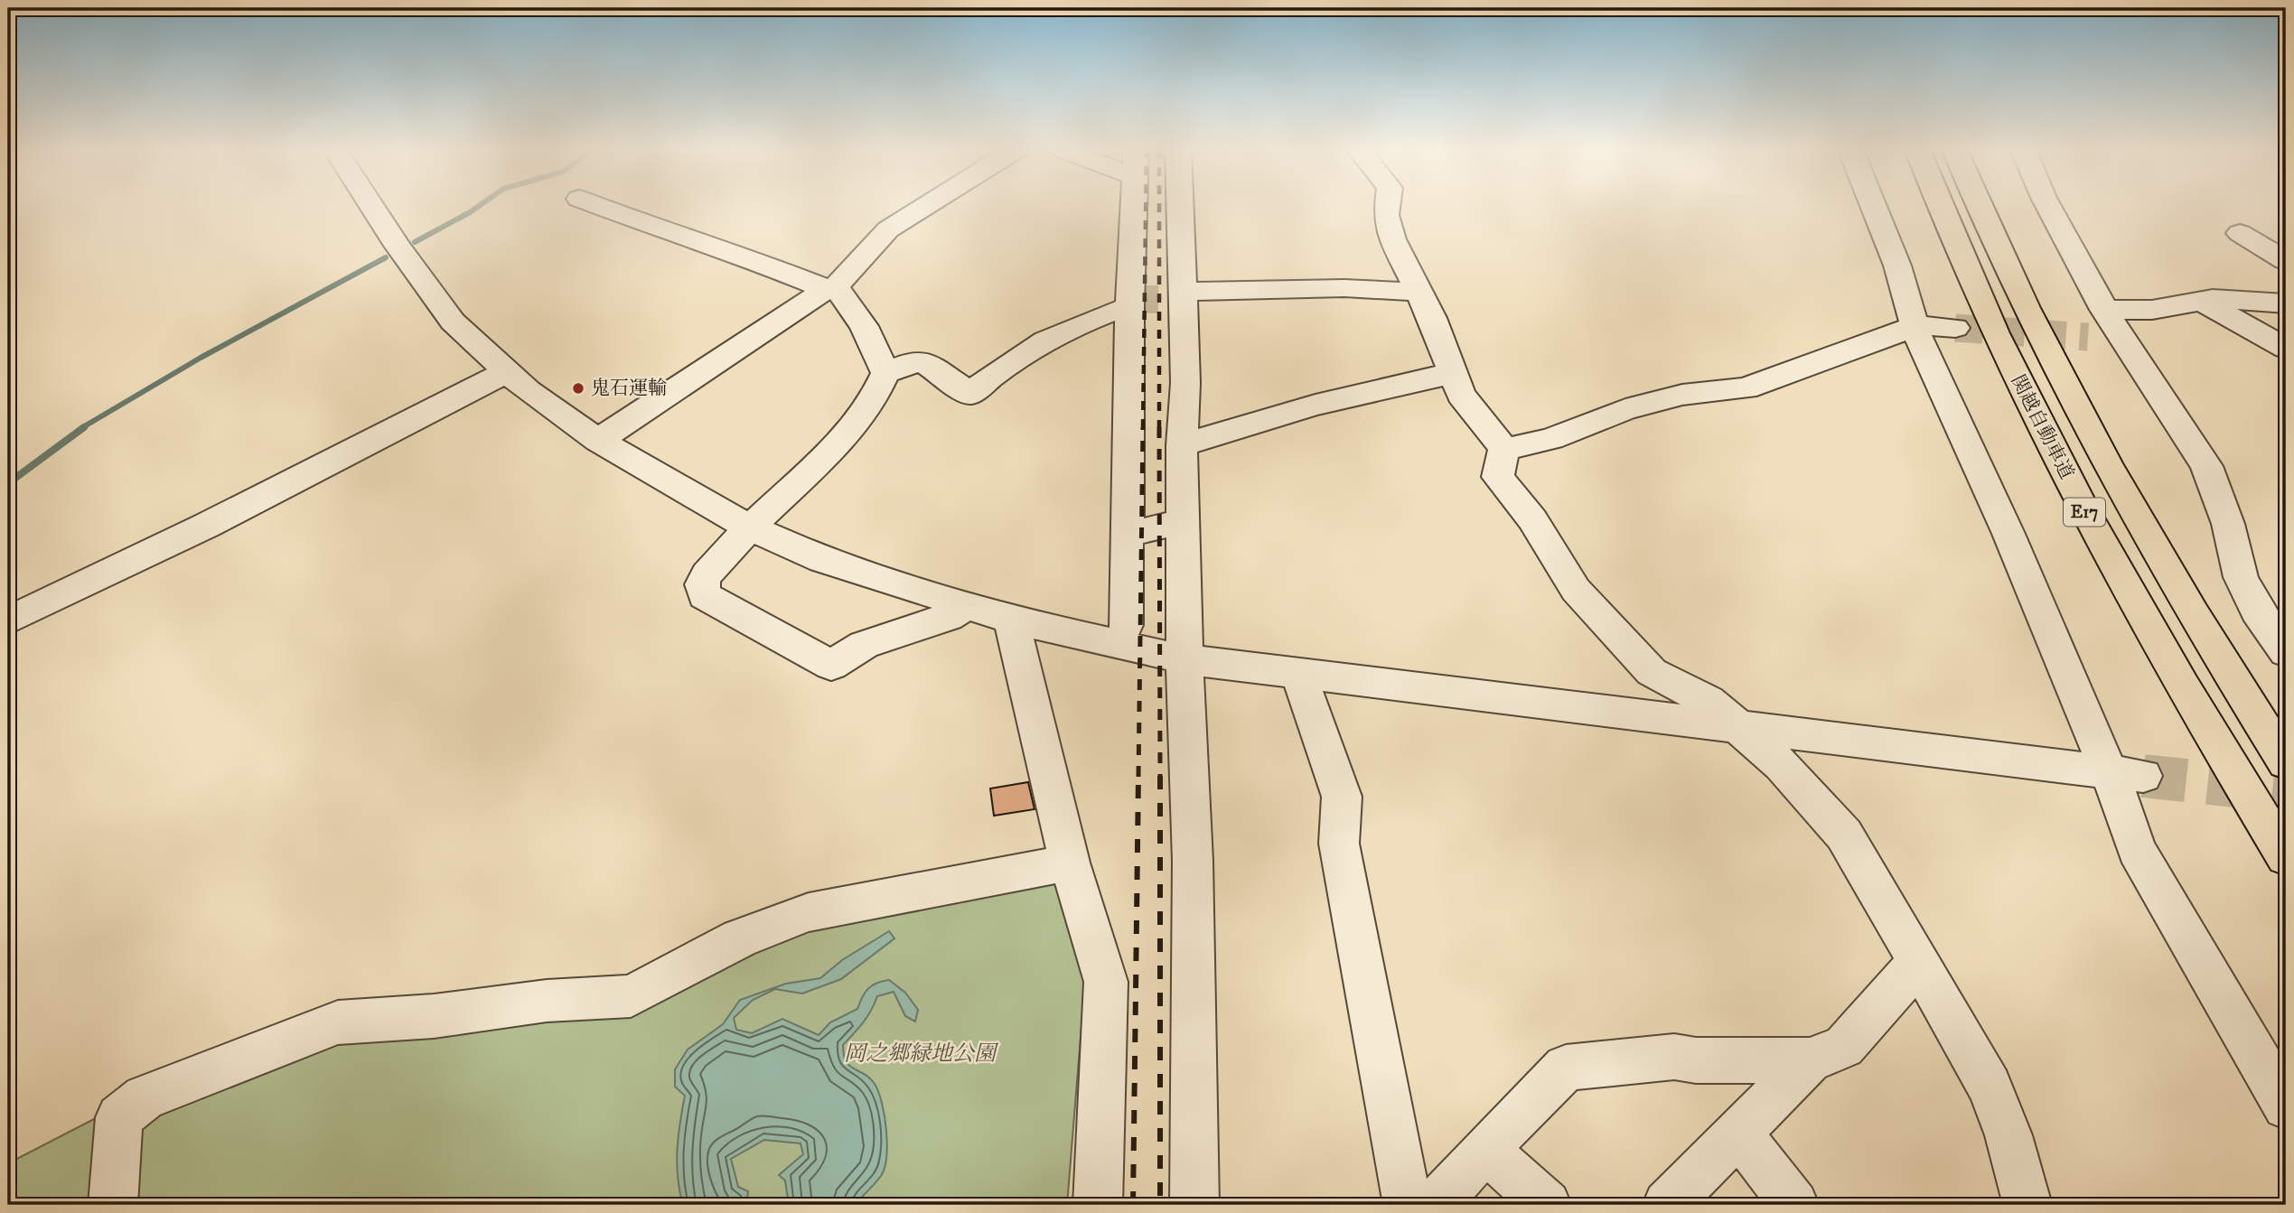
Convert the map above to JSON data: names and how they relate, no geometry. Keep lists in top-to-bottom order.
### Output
{
  "streets": {
    "highway": ["関越自動車道", "E17"]
  },
  "parks": ["岡之郷緑地公園"],
  "places": ["鬼石運輸"]
}
